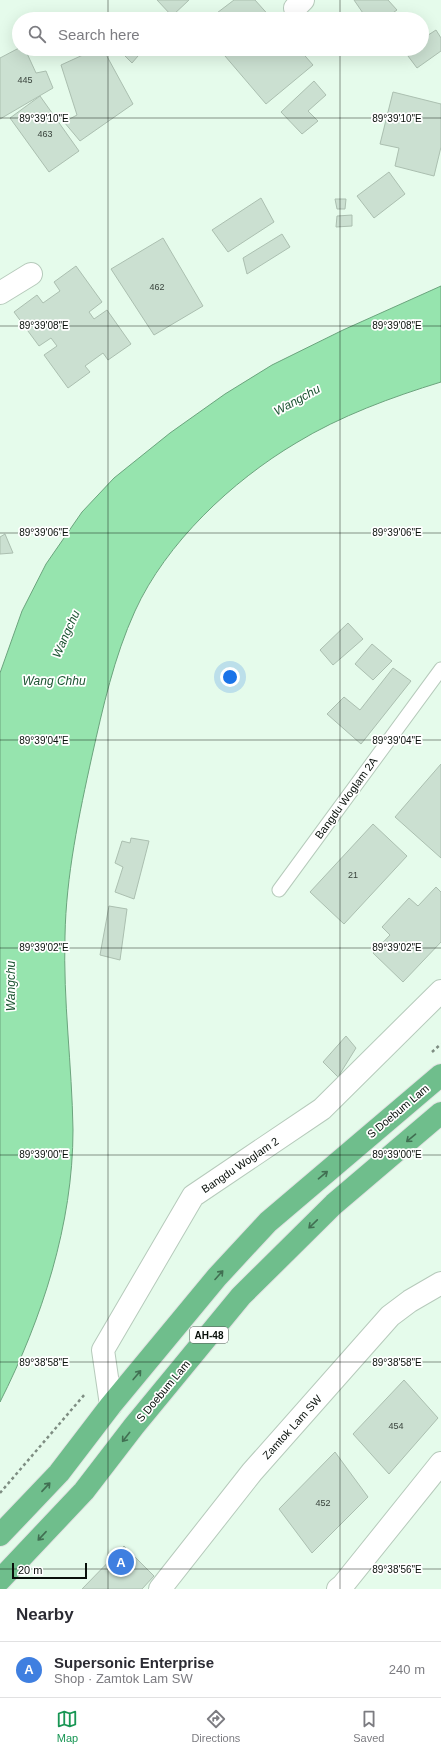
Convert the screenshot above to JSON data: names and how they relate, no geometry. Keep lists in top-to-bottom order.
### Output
{
  "streets": {
    "highway": ["S Doebum Lam", "AH-48"],
    "street": ["Bangdu Woglam 2", "Zamtok Lam SW"],
    "lane": ["Bangdu Woglam 2A"]
  },
  "crossings": [
    ["S Doebum Lam", "Bangdu Woglam 2"]
  ],
  "water": ["Wangchu", "Wang Chhu"],
  "house_numbers": [
    "445",
    "463",
    "462",
    "21",
    "454",
    "452"
  ],
  "scale_bar": "20 m",
  "page": {
    "search": "Search here",
    "pins": "A",
    "scale": "20 m",
    "heading": "Nearby",
    "list": [
      {
        "mark": "A",
        "name": "Supersonic Enterprise",
        "note": "Shop · Zamtok Lam SW",
        "value": "240 m"
      }
    ],
    "nav": ["Map", "Directions", "Saved"]
  },
  "coordinates": [
    "89°39'10\"E",
    "89°39'08\"E",
    "89°39'06\"E",
    "89°39'04\"E",
    "89°39'02\"E",
    "89°39'00\"E",
    "89°38'58\"E",
    "89°38'56\"E"
  ]
}
